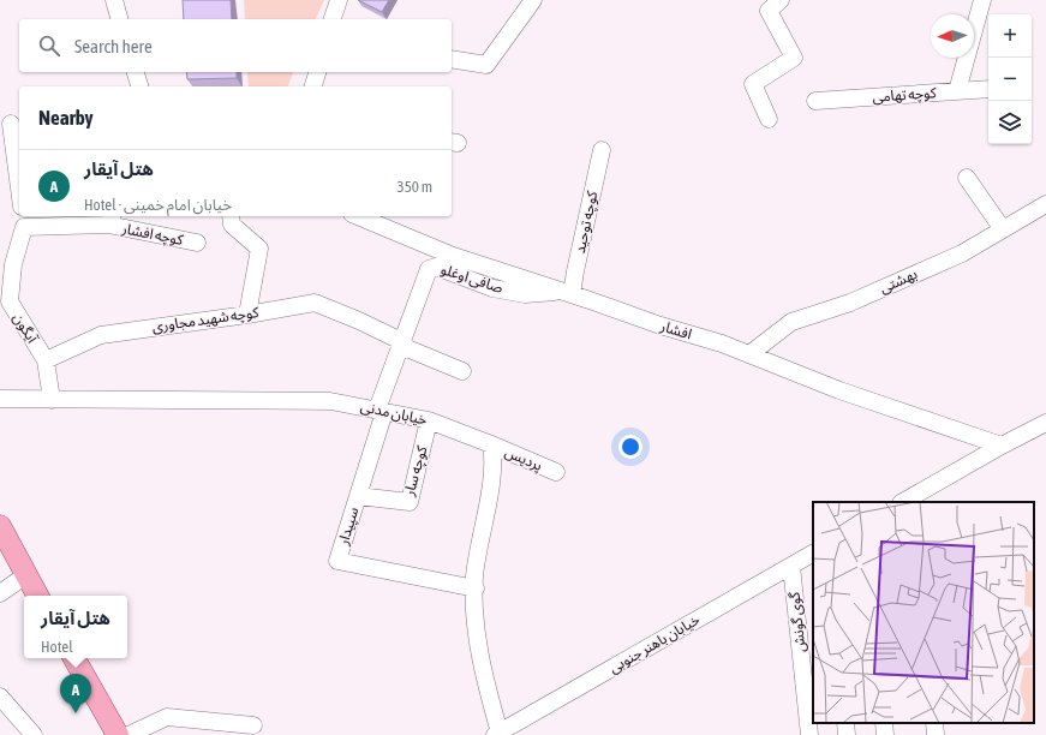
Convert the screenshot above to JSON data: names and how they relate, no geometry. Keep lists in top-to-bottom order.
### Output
{
  "streets": {
    "street": [
      "کوچه تهامی",
      "کوچه توحید",
      "کوچه افشار",
      "صافی اوغلو",
      "بهشتی",
      "کوچه شهید مجاوری",
      "آیگون",
      "افشار",
      "خیابان مدنی",
      "پردیس",
      "کوچه سار",
      "سپیدار",
      "گوی گونش",
      "خیابان باهنر جنوبی"
    ]
  },
  "crossings": [
    ["کوچه توحید", "صافی اوغلو"],
    ["کوچه توحید", "افشار"],
    ["کوچه افشار", "آیگون"],
    ["صافی اوغلو", "کوچه شهید مجاوری"],
    ["صافی اوغلو", "افشار"],
    ["صافی اوغلو", "سپیدار"],
    ["بهشتی", "افشار"],
    ["کوچه شهید مجاوری", "آیگون"],
    ["کوچه شهید مجاوری", "سپیدار"],
    ["خیابان مدنی", "پردیس"],
    ["خیابان مدنی", "کوچه سار"],
    ["خیابان مدنی", "سپیدار"],
    ["کوچه سار", "سپیدار"],
    ["گوی گونش", "خیابان باهنر جنوبی"]
  ],
  "north": "left",
  "page": {
    "map_buttons": ["+", "−"],
    "search": "Search here",
    "heading": "Nearby",
    "list": [
      {
        "mark": "A",
        "name": "هتل آیقار",
        "note": "Hotel · خیابان امام خمینی",
        "value": "350 m"
      }
    ],
    "popup": ["هتل آیقار", "Hotel"],
    "pins": "A"
  }
}
